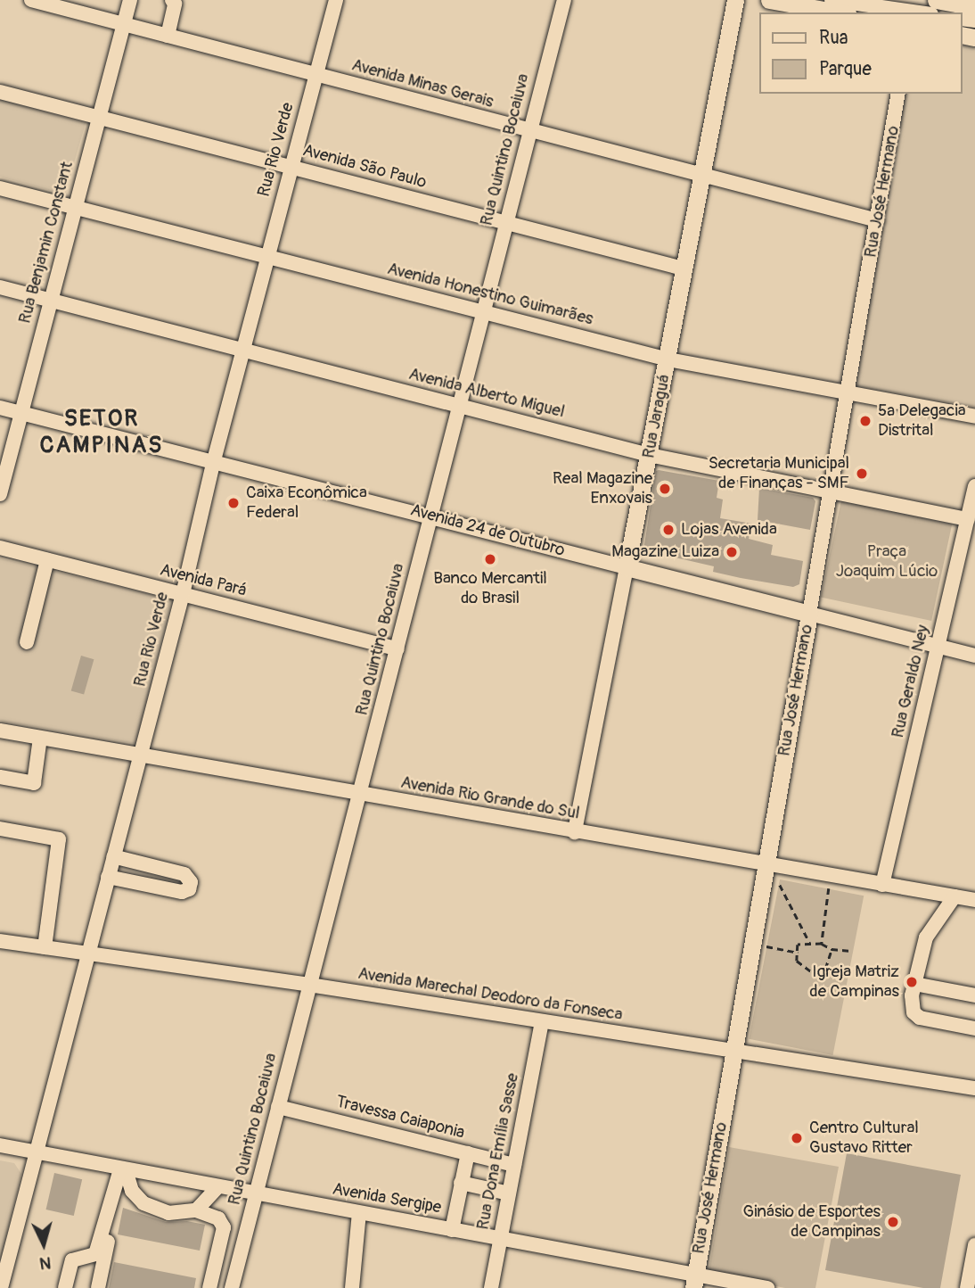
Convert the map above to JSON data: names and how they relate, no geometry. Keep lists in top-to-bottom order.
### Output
{
  "streets": {
    "main road": ["Rua José Hermano", "Rua Jaraguá", "Avenida 24 de Outubro"],
    "street": [
      "Avenida Minas Gerais",
      "Rua Rio Verde",
      "Rua Quintino Bocaiuva",
      "Avenida São Paulo",
      "Rua Benjamin Constant",
      "Avenida Honestino Guimarães",
      "Avenida Alberto Miguel",
      "Avenida Pará",
      "Rua Geraldo Ney",
      "Avenida Rio Grande do Sul",
      "Avenida Marechal Deodoro da Fonseca",
      "Travessa Caiaponia",
      "Rua Dona Emília Sasse",
      "Avenida Sergipe"
    ]
  },
  "crossings": [
    ["Avenida Minas Gerais", "Rua Rio Verde"],
    ["Avenida Minas Gerais", "Rua Quintino Bocaiuva"],
    ["Avenida Minas Gerais", "Rua José Hermano"],
    ["Avenida Minas Gerais", "Rua Benjamin Constant"],
    ["Avenida Minas Gerais", "Rua Jaraguá"],
    ["Rua Rio Verde", "Avenida São Paulo"],
    ["Rua Rio Verde", "Avenida Honestino Guimarães"],
    ["Rua Rio Verde", "Avenida Alberto Miguel"],
    ["Rua Rio Verde", "Avenida 24 de Outubro"],
    ["Rua Rio Verde", "Avenida Pará"],
    ["Rua Rio Verde", "Avenida Rio Grande do Sul"],
    ["Rua Rio Verde", "Avenida Marechal Deodoro da Fonseca"],
    ["Rua Rio Verde", "Avenida Sergipe"],
    ["Rua Quintino Bocaiuva", "Avenida São Paulo"],
    ["Rua Quintino Bocaiuva", "Avenida Honestino Guimarães"],
    ["Rua Quintino Bocaiuva", "Avenida Alberto Miguel"],
    ["Rua Quintino Bocaiuva", "Avenida 24 de Outubro"],
    ["Rua Quintino Bocaiuva", "Avenida Pará"],
    ["Rua Quintino Bocaiuva", "Avenida Rio Grande do Sul"],
    ["Rua Quintino Bocaiuva", "Avenida Marechal Deodoro da Fonseca"],
    ["Rua Quintino Bocaiuva", "Travessa Caiaponia"],
    ["Rua Quintino Bocaiuva", "Avenida Sergipe"],
    ["Avenida São Paulo", "Rua Benjamin Constant"],
    ["Avenida São Paulo", "Rua Jaraguá"],
    ["Rua José Hermano", "Avenida Honestino Guimarães"],
    ["Rua José Hermano", "Avenida Alberto Miguel"],
    ["Rua José Hermano", "Avenida 24 de Outubro"],
    ["Rua José Hermano", "Avenida Rio Grande do Sul"],
    ["Rua José Hermano", "Avenida Marechal Deodoro da Fonseca"],
    ["Rua José Hermano", "Avenida Sergipe"],
    ["Rua Benjamin Constant", "Avenida Honestino Guimarães"],
    ["Rua Benjamin Constant", "Avenida Alberto Miguel"],
    ["Rua Benjamin Constant", "Avenida 24 de Outubro"],
    ["Avenida Honestino Guimarães", "Rua Jaraguá"],
    ["Avenida Alberto Miguel", "Rua Jaraguá"],
    ["Avenida Alberto Miguel", "Rua Geraldo Ney"],
    ["Rua Jaraguá", "Avenida 24 de Outubro"],
    ["Rua Jaraguá", "Avenida Rio Grande do Sul"],
    ["Avenida 24 de Outubro", "Rua Geraldo Ney"],
    ["Rua Geraldo Ney", "Avenida Rio Grande do Sul"],
    ["Avenida Marechal Deodoro da Fonseca", "Rua Dona Emília Sasse"],
    ["Travessa Caiaponia", "Rua Dona Emília Sasse"],
    ["Rua Dona Emília Sasse", "Avenida Sergipe"]
  ],
  "districts": ["SETOR CAMPINAS"],
  "parks": ["Praça Joaquim Lúcio"],
  "places": [
    "5ª Delegacia Distrital",
    "Secretaria Municipal de Finanças - SMF",
    "Real Magazine Enxovais",
    "Caixa Econômica Federal",
    "Lojas Avenida",
    "Magazine Luiza",
    "Banco Mercantil do Brasil",
    "Igreja Matriz de Campinas",
    "Centro Cultural Gustavo Ritter",
    "Ginásio de Esportes de Campinas"
  ],
  "legend": ["Rua", "Parque"],
  "north": "bottom"
}
